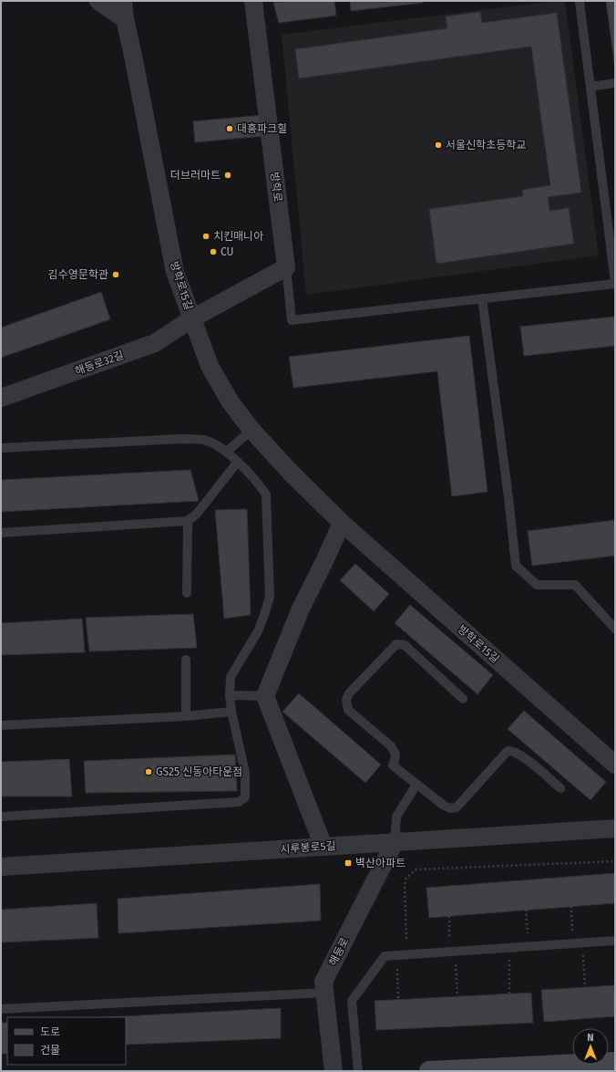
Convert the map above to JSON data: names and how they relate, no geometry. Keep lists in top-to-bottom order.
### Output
{
  "streets": {
    "street": [
      "방학로",
      "방학로15길",
      "해등로32길",
      "시루봉로5길",
      "해등로"
    ]
  },
  "crossings": [
    ["방학로15길", "해등로32길"],
    ["시루봉로5길", "해등로"]
  ],
  "places": {
    "other": [
      "대흥파크힐",
      "서울신학초등학교",
      "더브러마트",
      "치킨매니아",
      "CU",
      "김수영문학관",
      "GS25 신동아타운점"
    ],
    "transit": ["벽산아파트"]
  },
  "legend": ["도로", "건물"],
  "north": "top"
}
